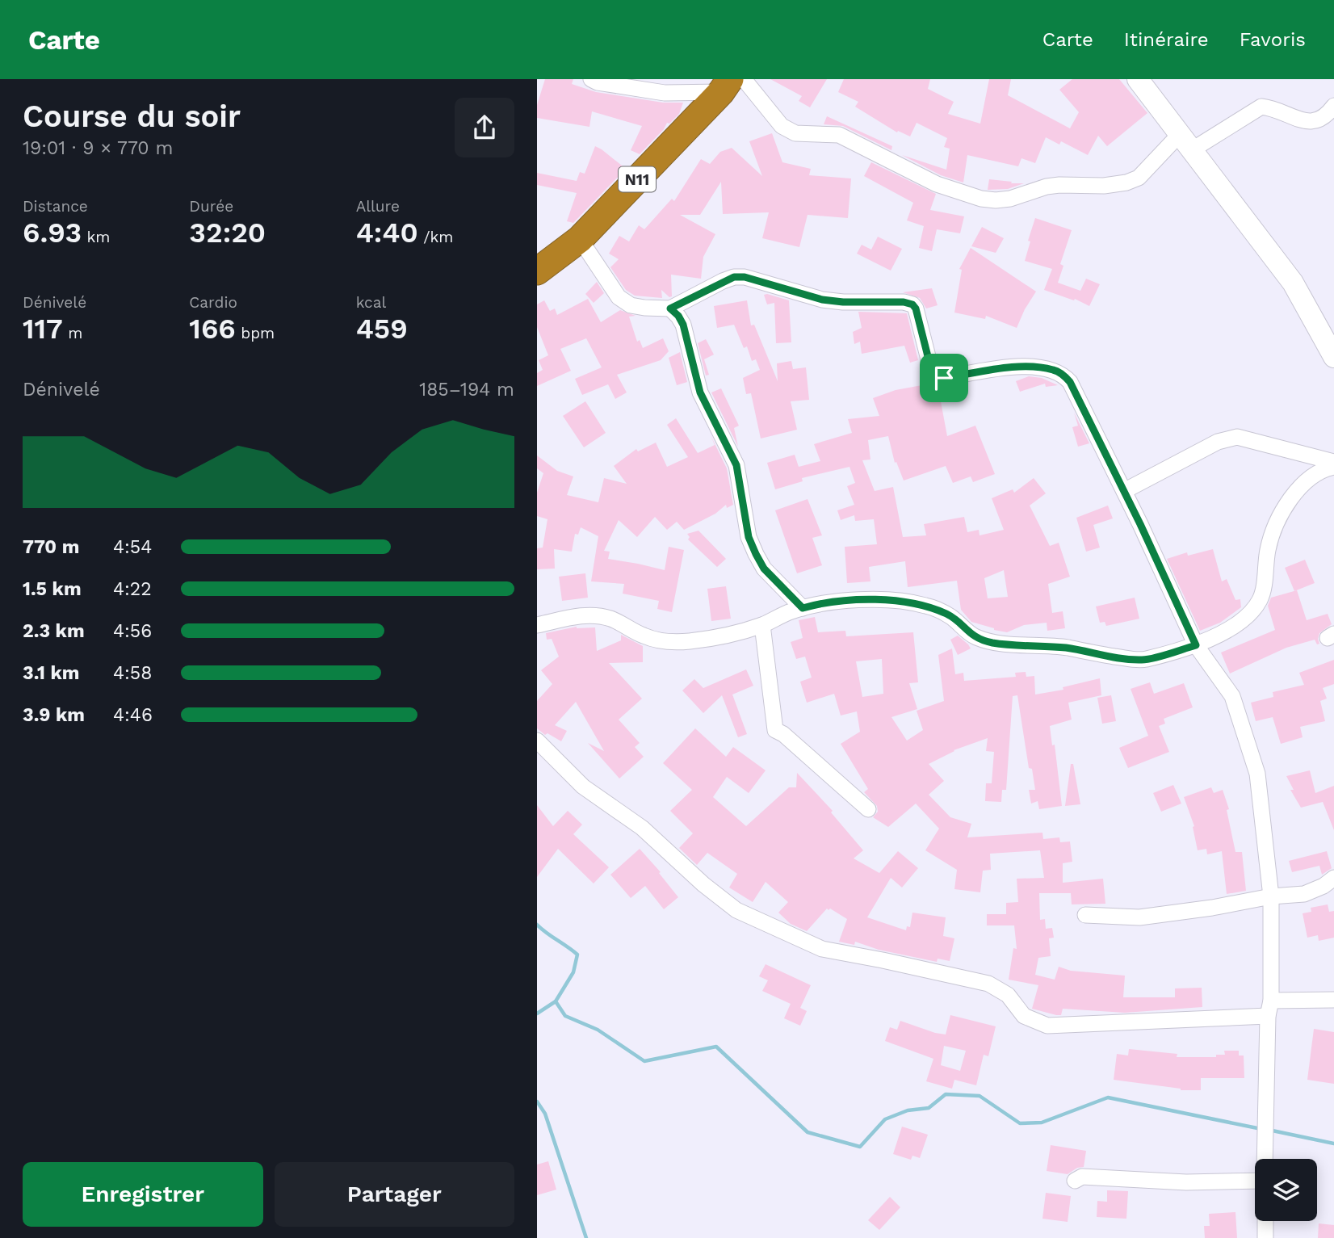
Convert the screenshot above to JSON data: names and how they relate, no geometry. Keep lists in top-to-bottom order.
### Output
{
  "streets": {
    "highway": ["N11"]
  },
  "page": {
    "header": "Carte",
    "nav": ["Carte", "Itinéraire", "Favoris"],
    "heading": ["Course du soir", "19:01 · 9 × 770 m"],
    "stats": [
      ["Distance", "6.93 km"],
      ["Durée", "32:20"],
      ["Allure", "4:40 /km"],
      ["Dénivelé", "117 m"],
      ["Cardio", "166 bpm"],
      ["kcal", "459"]
    ],
    "chart": ["Dénivelé", "185–194 m"],
    "list": [
      {
        "name": "770 m",
        "note": "4:54"
      },
      {
        "name": "1.5 km",
        "note": "4:22"
      },
      {
        "name": "2.3 km",
        "note": "4:56"
      },
      {
        "name": "3.1 km",
        "note": "4:58"
      },
      {
        "name": "3.9 km",
        "note": "4:46"
      }
    ],
    "buttons": ["Enregistrer", "Partager"]
  }
}
